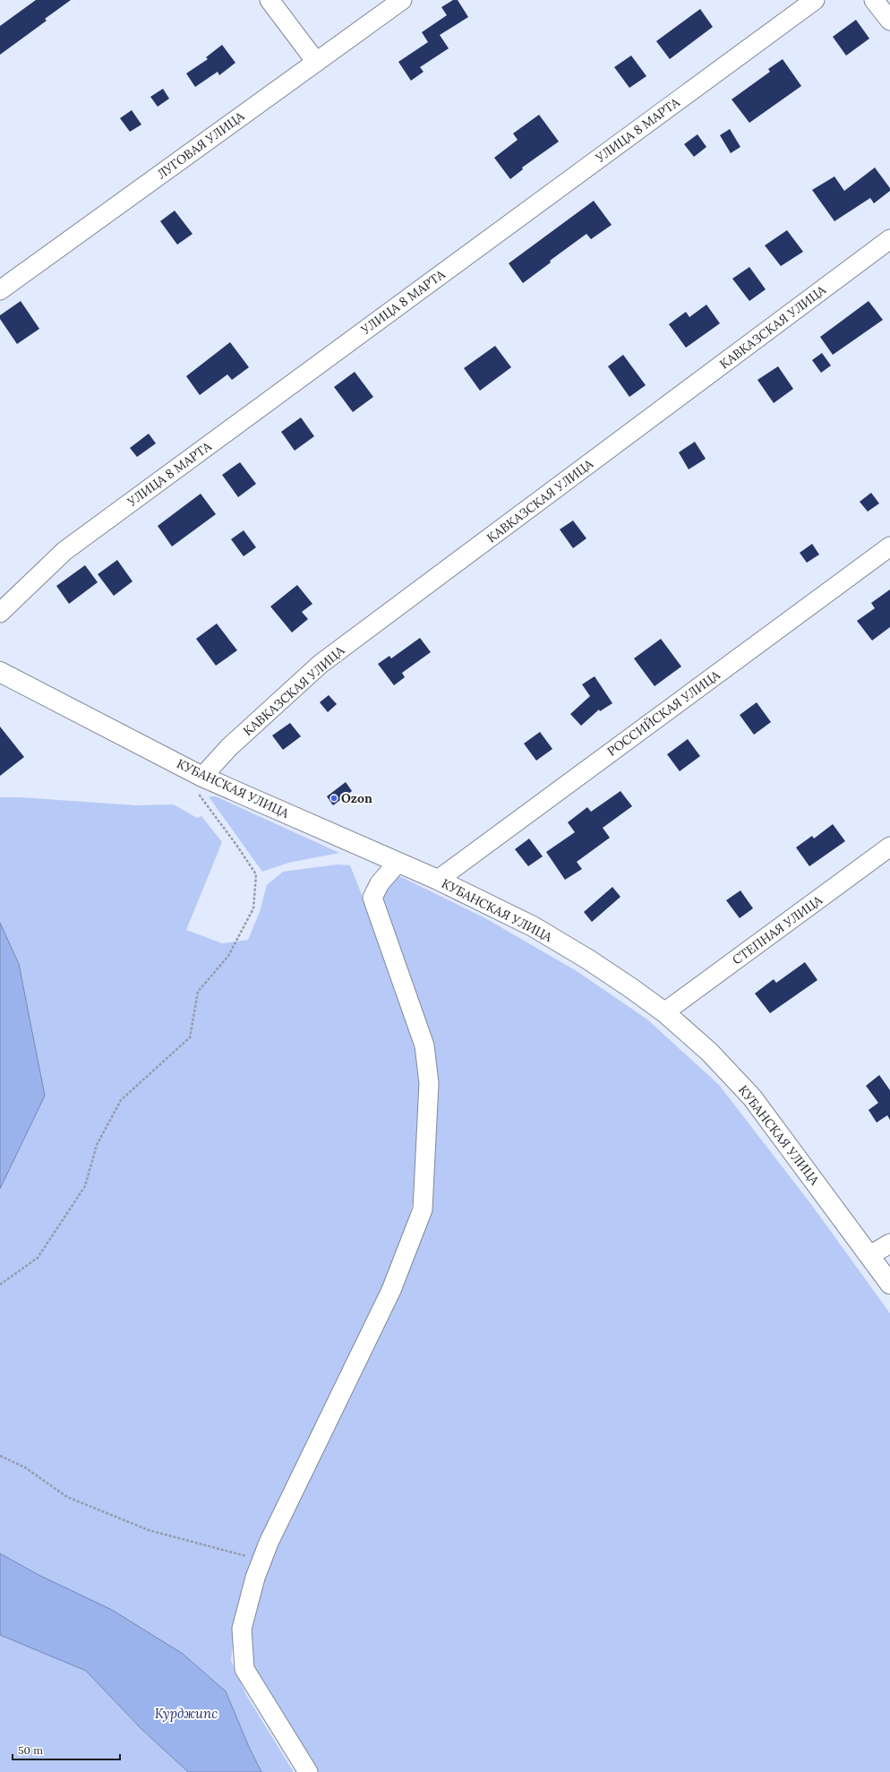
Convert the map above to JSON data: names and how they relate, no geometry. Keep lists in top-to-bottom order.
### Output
{
  "streets": {
    "main road": ["КУБАНСКАЯ УЛИЦА"],
    "street": [
      "УЛИЦА 8 МАРТА",
      "ЛУГОВАЯ УЛИЦА",
      "КАВКАЗСКАЯ УЛИЦА",
      "РОССИЙСКАЯ УЛИЦА",
      "СТЕПНАЯ УЛИЦА"
    ]
  },
  "crossings": [
    ["КАВКАЗСКАЯ УЛИЦА", "КУБАНСКАЯ УЛИЦА"],
    ["РОССИЙСКАЯ УЛИЦА", "КУБАНСКАЯ УЛИЦА"],
    ["КУБАНСКАЯ УЛИЦА", "СТЕПНАЯ УЛИЦА"]
  ],
  "water": ["Курджипс"],
  "places": ["Ozon"],
  "scale_bar": "50 m"
}
